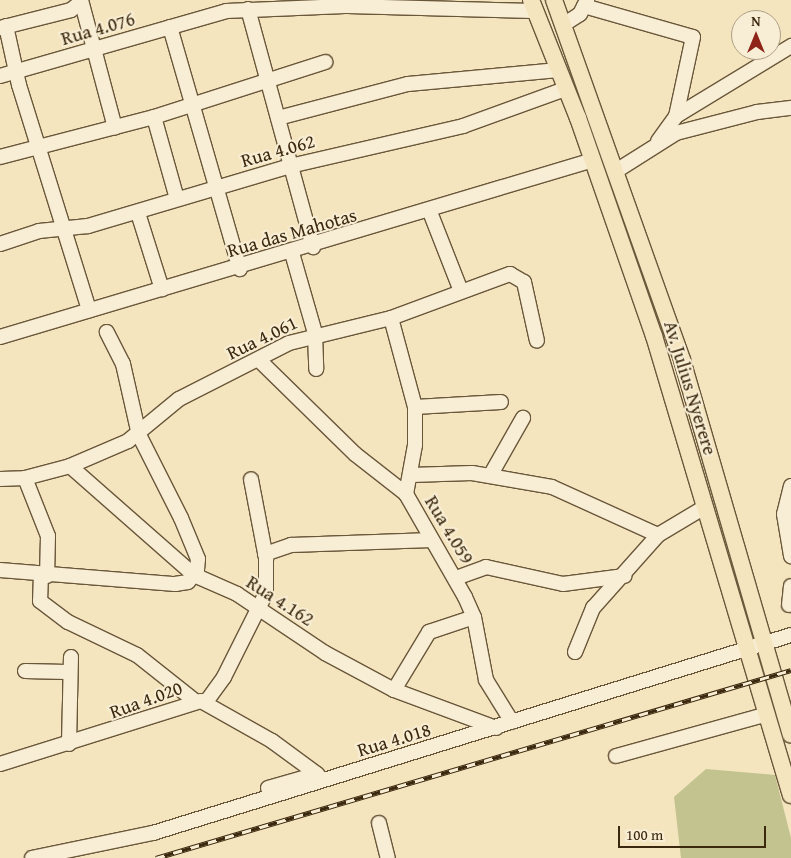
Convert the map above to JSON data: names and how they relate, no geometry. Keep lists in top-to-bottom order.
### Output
{
  "streets": {
    "main road": ["Av. Julius Nyerere"],
    "street": [
      "Rua 4.076",
      "Rua 4.062",
      "Rua das Mahotas",
      "Rua 4.061",
      "Rua 4.059",
      "Rua 4.162",
      "Rua 4.020",
      "Rua 4.018"
    ]
  },
  "crossings": [
    ["Rua 4.076", "Av. Julius Nyerere"],
    ["Rua 4.062", "Av. Julius Nyerere"],
    ["Rua das Mahotas", "Av. Julius Nyerere"],
    ["Rua 4.061", "Rua 4.059"],
    ["Rua 4.061", "Rua 4.162"],
    ["Av. Julius Nyerere", "Rua 4.018"],
    ["Rua 4.059", "Rua 4.018"],
    ["Rua 4.162", "Rua 4.018"]
  ],
  "scale_bar": "100 m",
  "north": "top"
}
